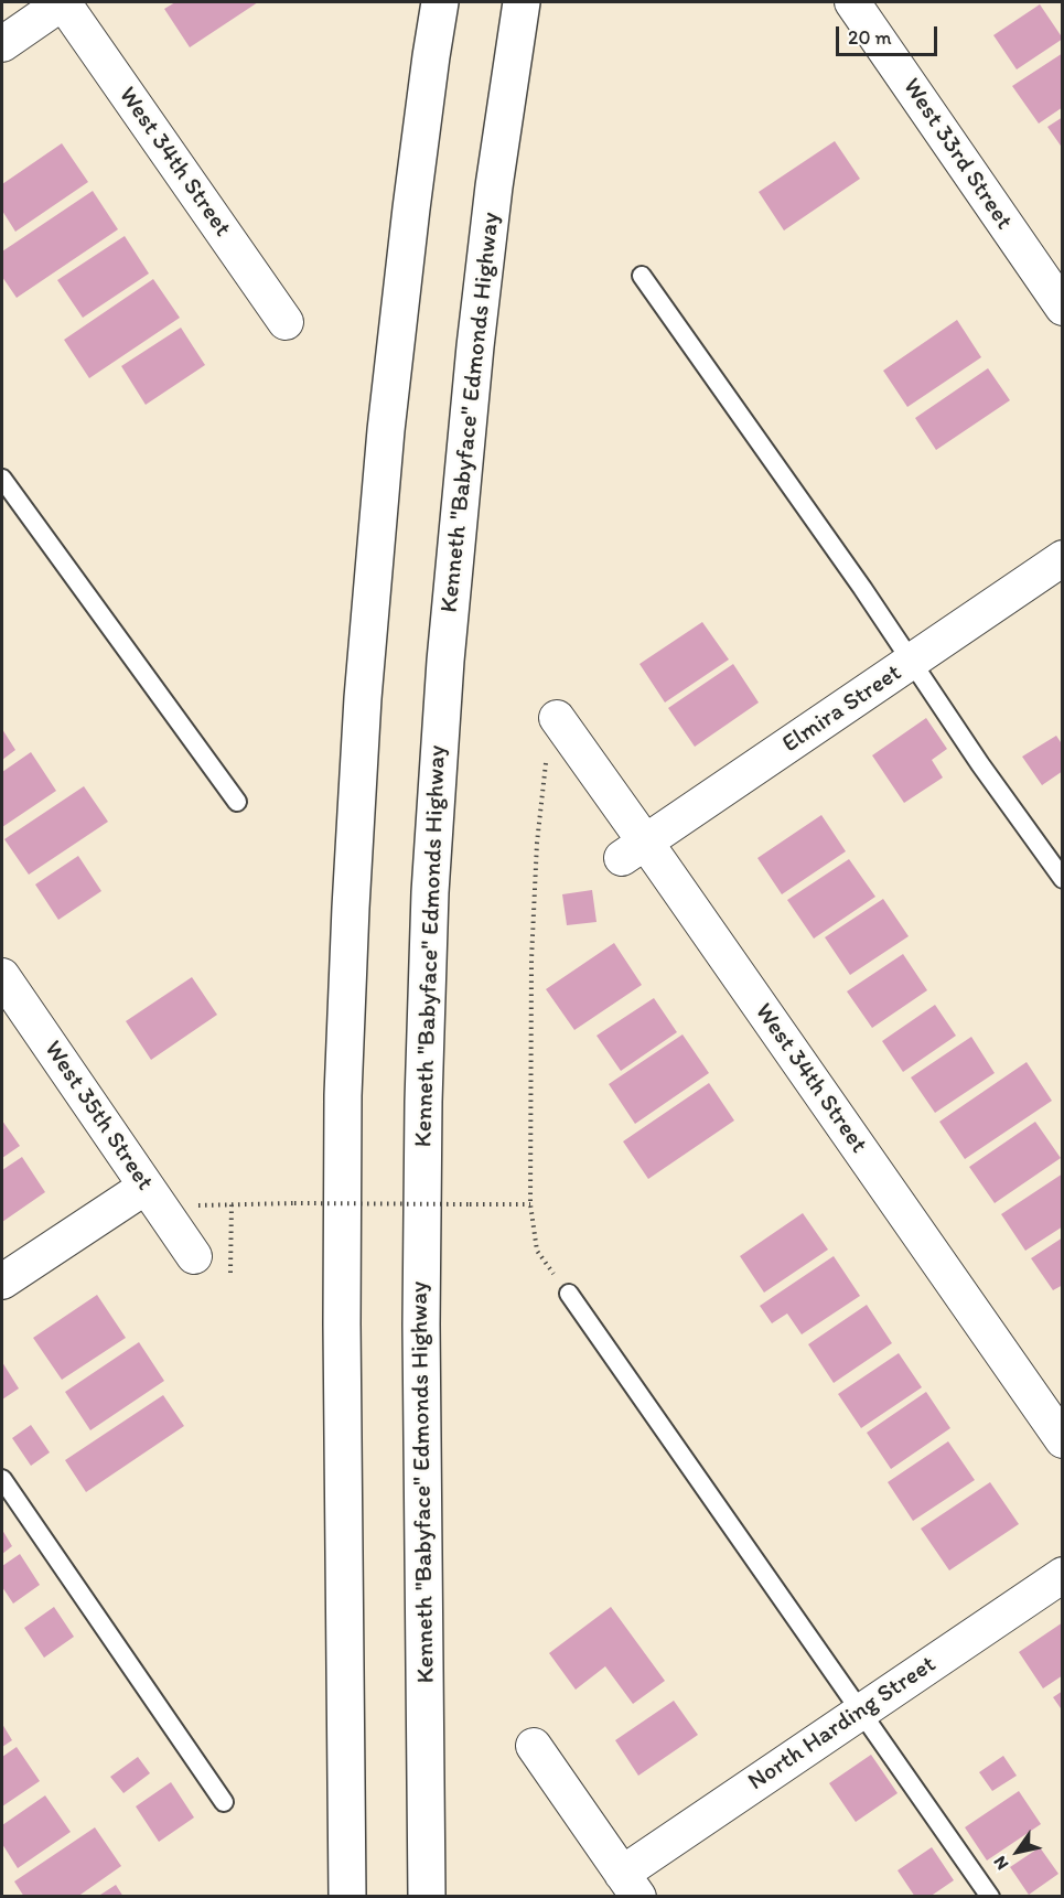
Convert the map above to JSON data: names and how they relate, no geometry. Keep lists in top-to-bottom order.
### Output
{
  "streets": {
    "highway": ["Kenneth \"Babyface\" Edmonds Highway"],
    "street": [
      "West 33rd Street",
      "West 34th Street",
      "Elmira Street",
      "West 35th Street",
      "North Harding Street"
    ]
  },
  "crossings": [
    ["West 34th Street", "Elmira Street"]
  ],
  "scale_bar": "20 m",
  "north": "bottom left"
}
